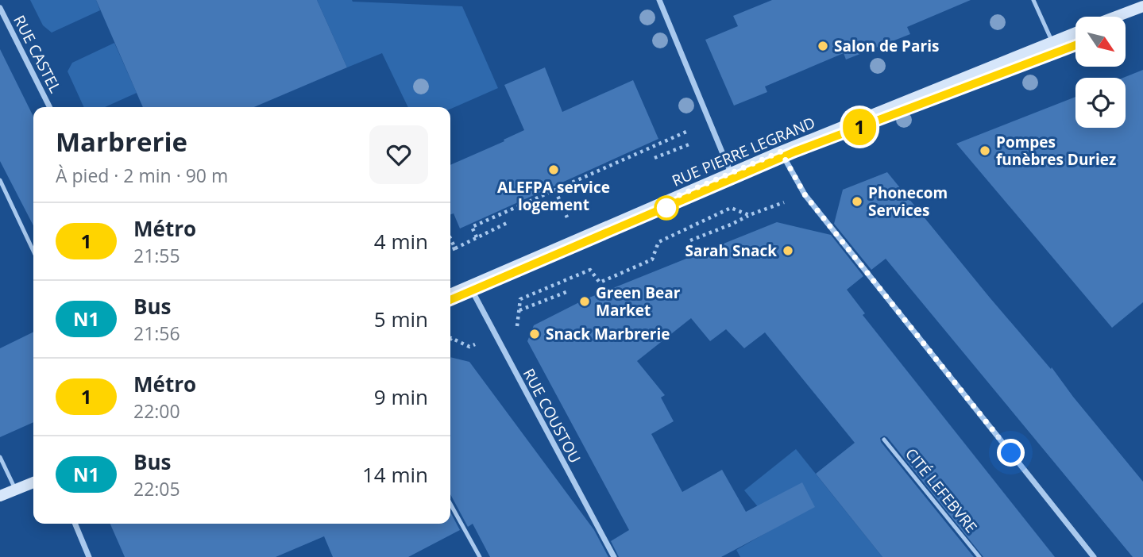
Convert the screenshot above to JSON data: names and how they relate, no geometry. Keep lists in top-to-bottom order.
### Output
{
  "streets": {
    "main road": ["RUE PIERRE LEGRAND"],
    "street": ["RUE CASTEL", "RUE COUSTOU"],
    "lane": ["CITÉ LEFEBVRE"]
  },
  "crossings": [
    ["RUE PIERRE LEGRAND", "RUE COUSTOU"]
  ],
  "places": [
    "Salon de Paris",
    "Pompes funèbres Duriez",
    "ALEFPA service logement",
    "Phonecom Services",
    "Sarah Snack",
    "Green Bear Market",
    "Snack Marbrerie"
  ],
  "lines": ["metro line 1"],
  "north": "bottom right",
  "page": {
    "on_map": "1",
    "heading": ["Marbrerie", "À pied · 2 min · 90 m"],
    "list": [
      {
        "mark": "1",
        "name": "Métro",
        "note": "21:55",
        "value": "4 min"
      },
      {
        "mark": "N1",
        "name": "Bus",
        "note": "21:56",
        "value": "5 min"
      },
      {
        "mark": "1",
        "name": "Métro",
        "note": "22:00",
        "value": "9 min"
      },
      {
        "mark": "N1",
        "name": "Bus",
        "note": "22:05",
        "value": "14 min"
      }
    ]
  }
}
